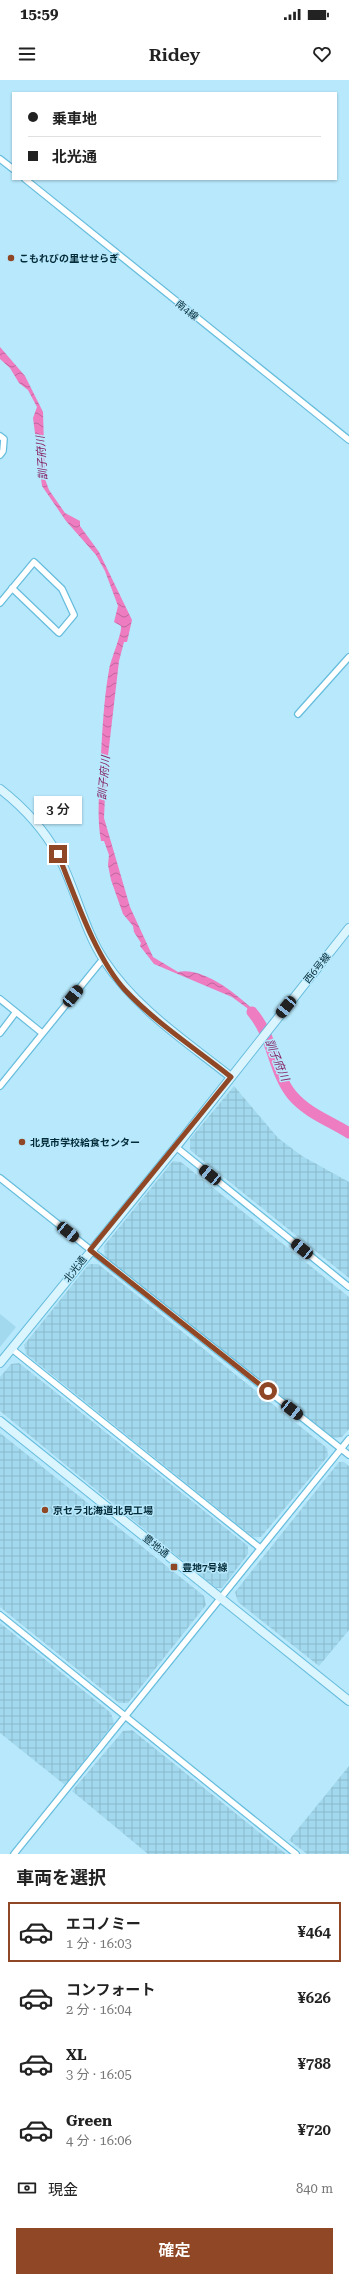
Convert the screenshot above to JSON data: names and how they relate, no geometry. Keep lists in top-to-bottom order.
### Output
{
  "streets": {
    "street": [
      "南4線",
      "西6号線",
      "北光通",
      "豊地通"
    ]
  },
  "crossings": [
    ["西6号線", "北光通"]
  ],
  "water": ["訓子府川"],
  "places": {
    "other": ["こもれびの里せせらぎ", "北見市学校給食センター", "京セラ北海道北見工場"],
    "transit": ["豊地7号線"]
  },
  "page": {
    "status": "15:59",
    "header": "Ridey",
    "banner": ["乗車地", "北光通"],
    "bubble": "3 分",
    "heading": "車両を選択",
    "list": [
      {
        "name": "エコノミー",
        "note": "1 分 · 16:03",
        "value": "¥464"
      },
      {
        "name": "コンフォート",
        "note": "2 分 · 16:04",
        "value": "¥626"
      },
      {
        "name": "XL",
        "note": "3 分 · 16:05",
        "value": "¥788"
      },
      {
        "name": "Green",
        "note": "4 分 · 16:06",
        "value": "¥720"
      }
    ],
    "pay": ["現金", "840 m"],
    "buttons": "確定"
  }
}
